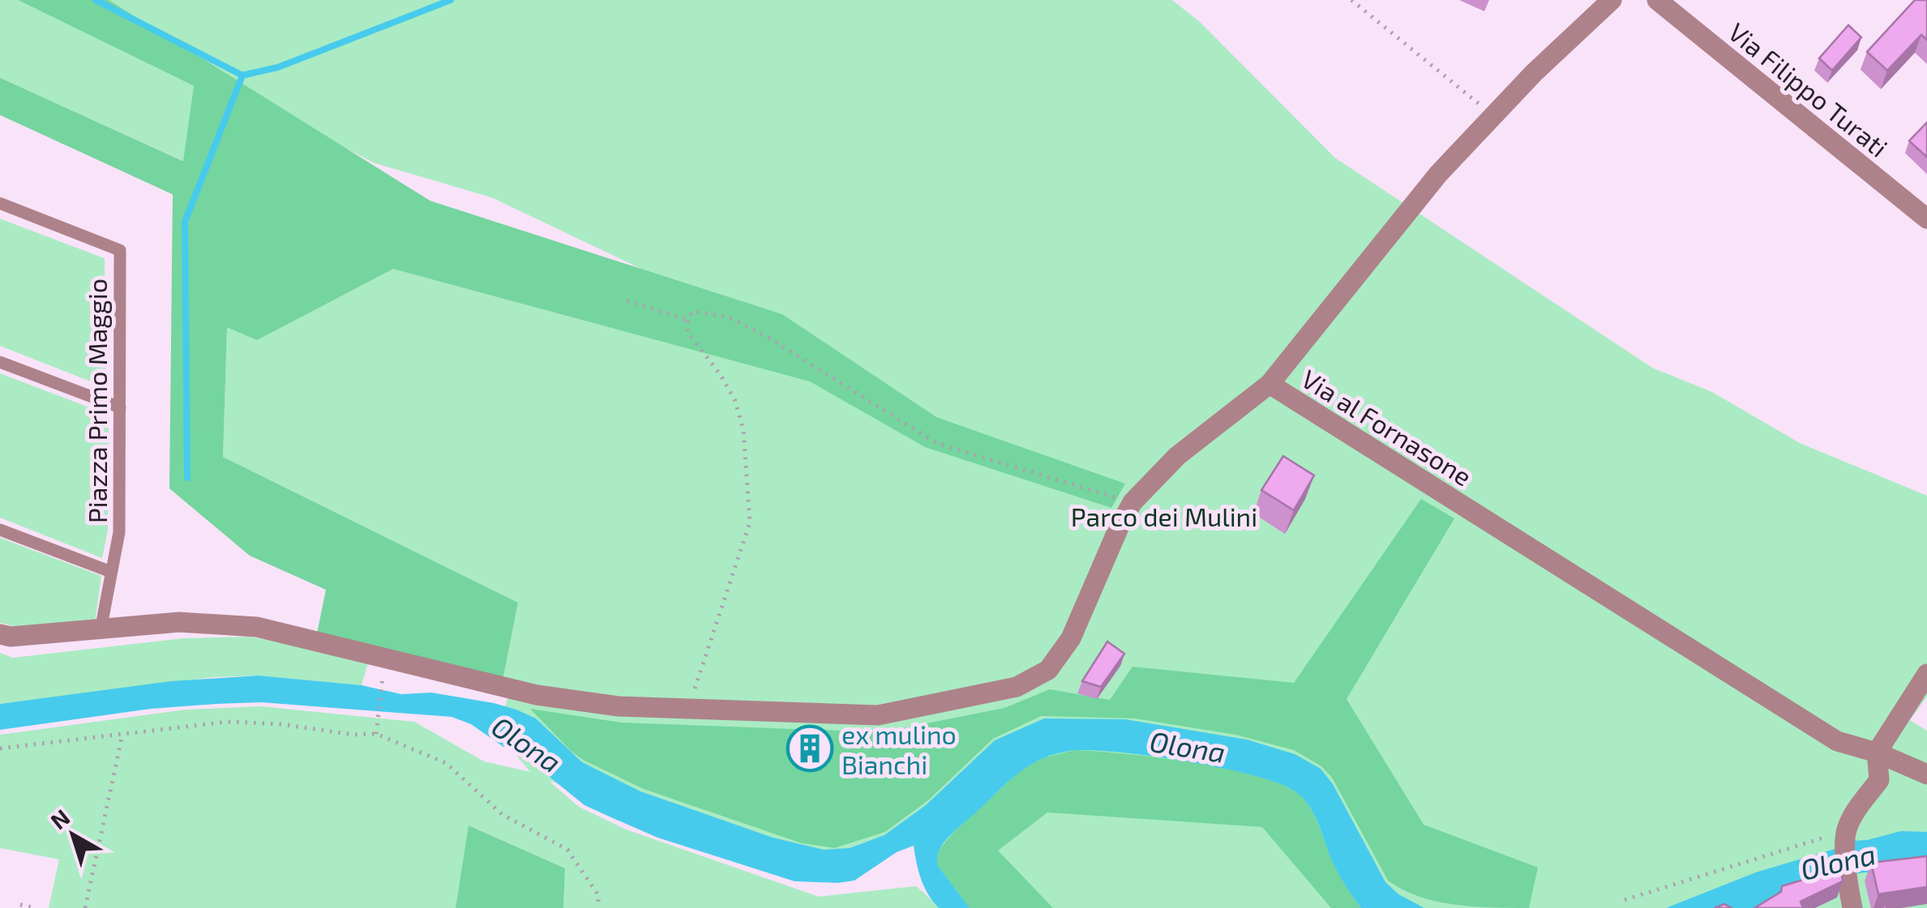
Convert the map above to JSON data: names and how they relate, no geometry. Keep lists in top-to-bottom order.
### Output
{
  "streets": {
    "street": ["Via Filippo Turati", "Via al Fornasone"],
    "lane": ["Piazza Primo Maggio"]
  },
  "water": ["Olona"],
  "parks": ["Parco dei Mulini"],
  "places": {
    "building": ["ex mulino Bianchi"]
  },
  "north": "top left"
}
